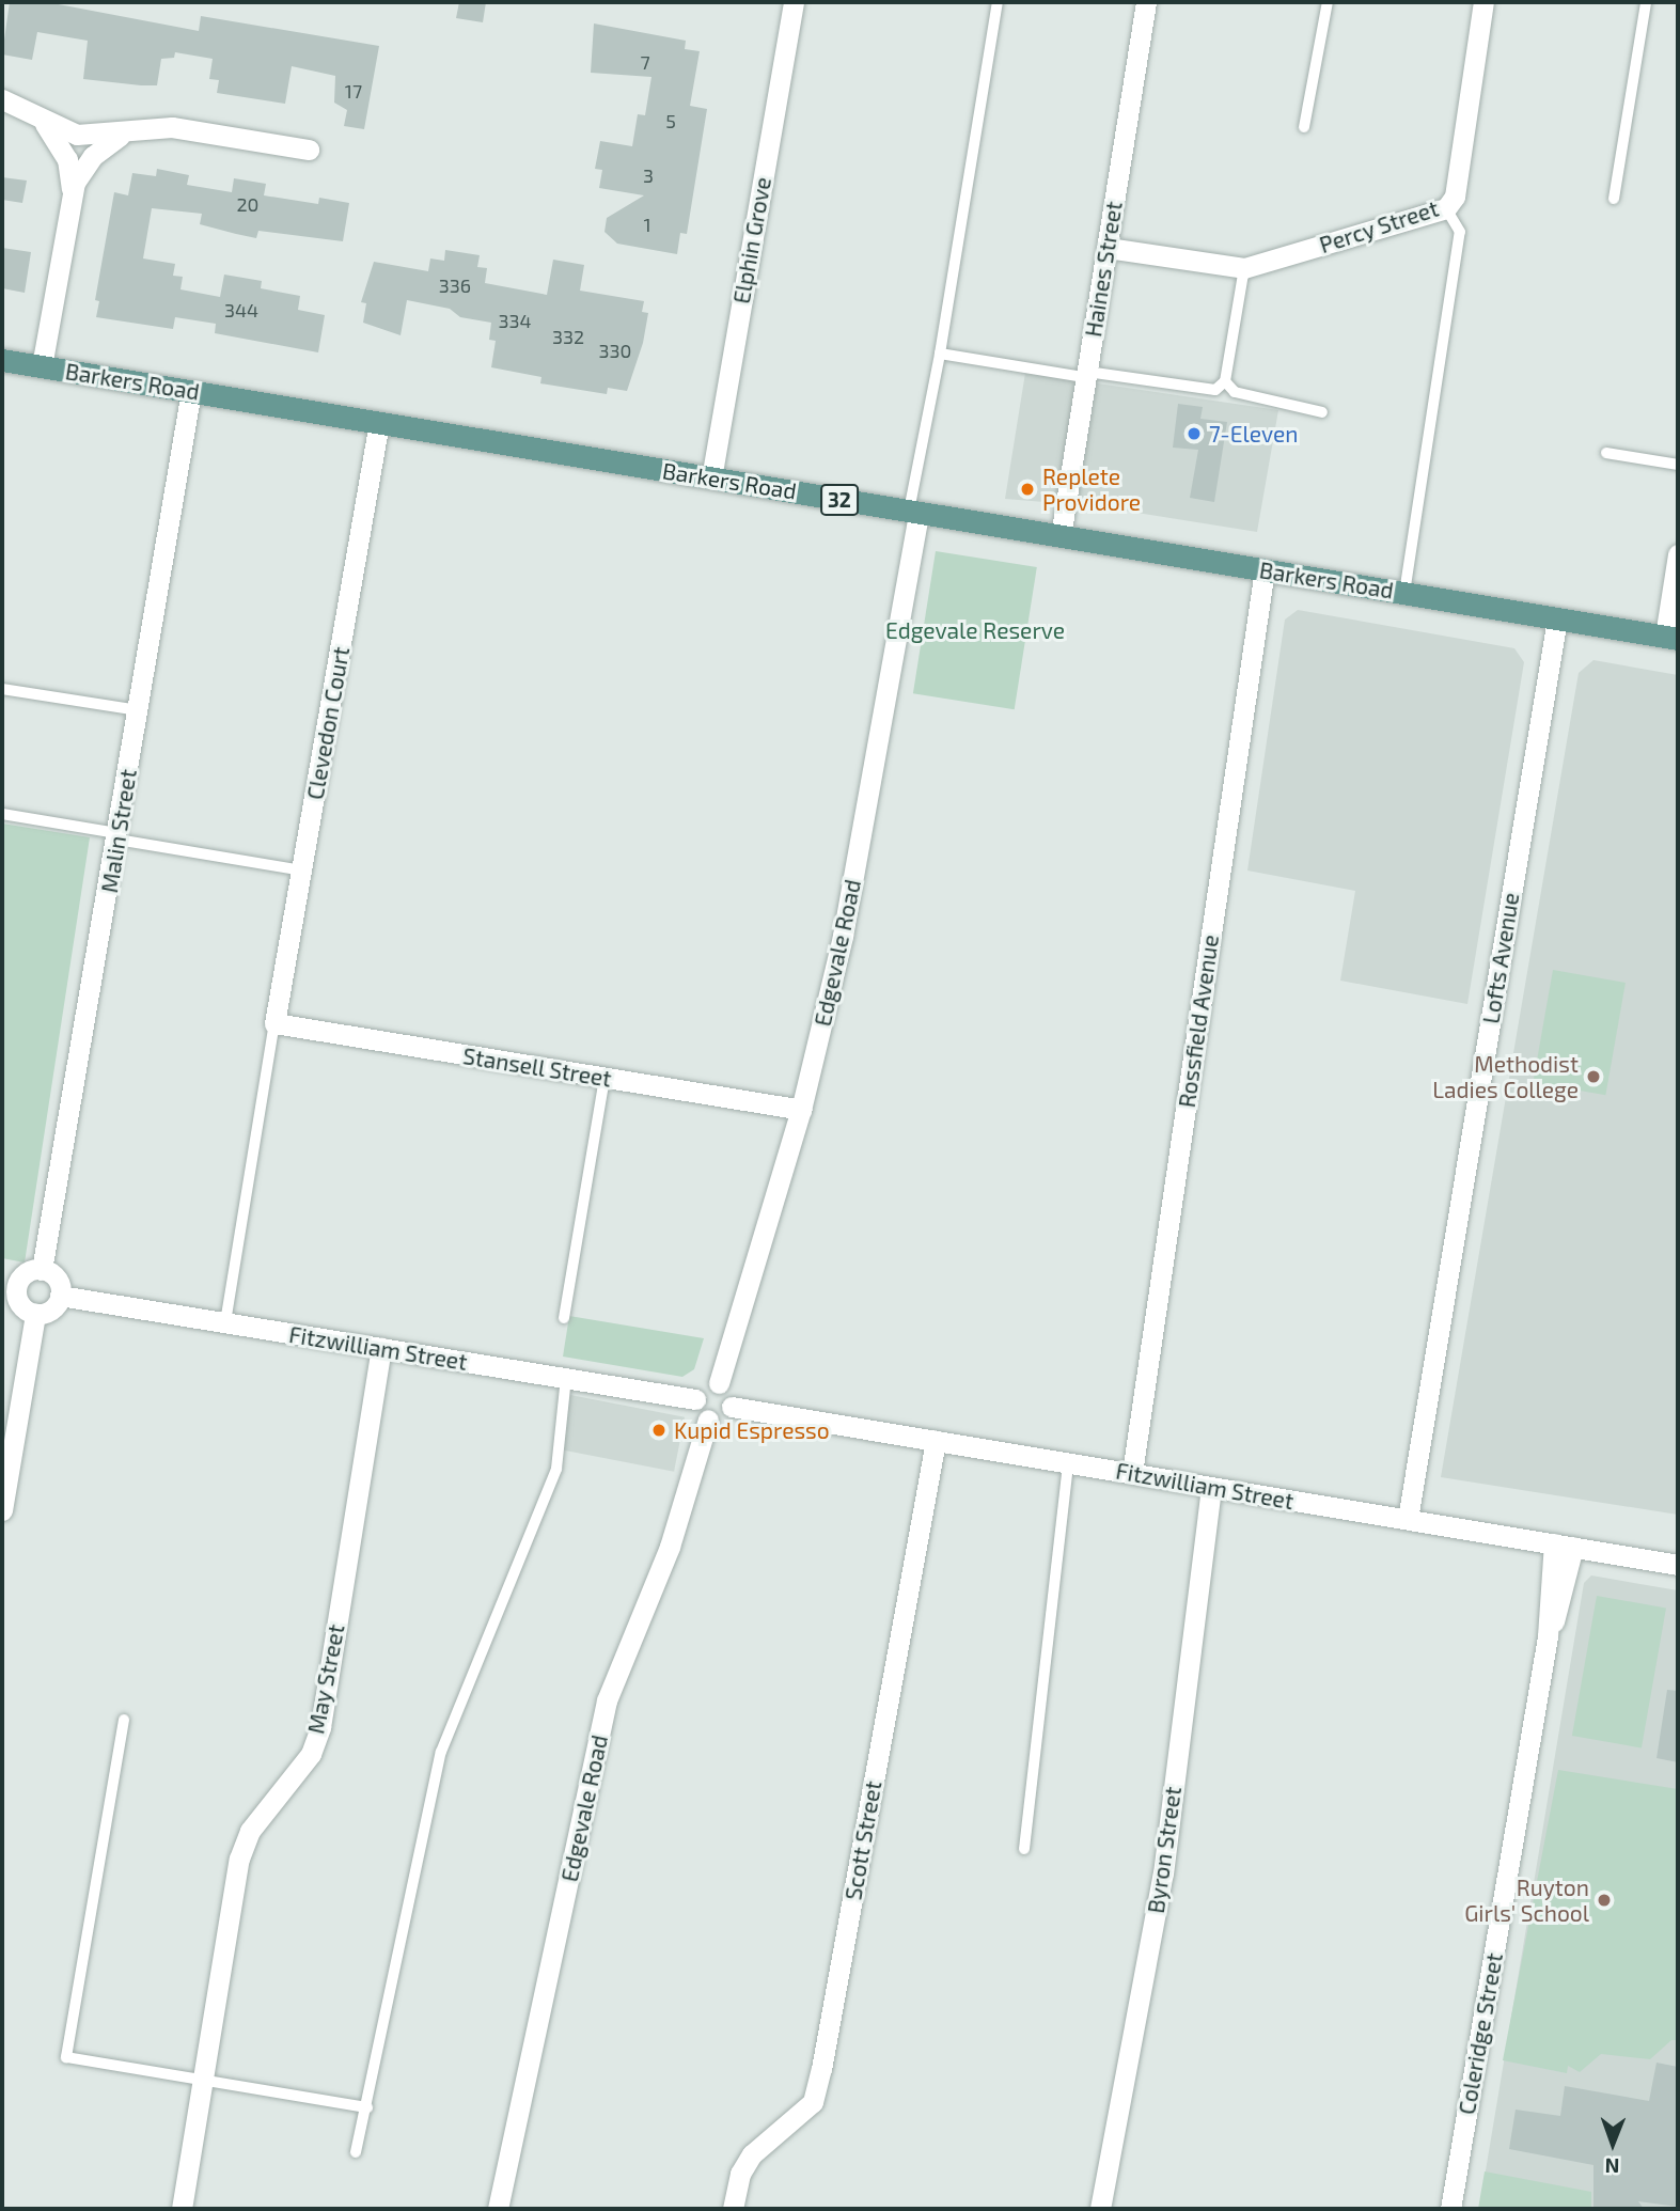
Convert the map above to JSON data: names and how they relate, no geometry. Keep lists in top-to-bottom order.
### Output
{
  "streets": {
    "main road": ["Barkers Road", "32"],
    "street": [
      "Percy Street",
      "Elphin Grove",
      "Haines Street",
      "Clevedon Court",
      "Malin Street",
      "Edgevale Road",
      "Lofts Avenue",
      "Rossfield Avenue",
      "Stansell Street",
      "Fitzwilliam Street",
      "May Street",
      "Scott Street",
      "Byron Street",
      "Coleridge Street"
    ]
  },
  "crossings": [
    ["Percy Street", "Haines Street"],
    ["Elphin Grove", "Barkers Road"],
    ["Haines Street", "Barkers Road"],
    ["Barkers Road", "Clevedon Court"],
    ["Barkers Road", "Malin Street"],
    ["Barkers Road", "Edgevale Road"],
    ["Barkers Road", "Lofts Avenue"],
    ["Barkers Road", "Rossfield Avenue"],
    ["Clevedon Court", "Stansell Street"],
    ["Malin Street", "Fitzwilliam Street"],
    ["Edgevale Road", "Stansell Street"],
    ["Edgevale Road", "Fitzwilliam Street"],
    ["Lofts Avenue", "Fitzwilliam Street"],
    ["Rossfield Avenue", "Fitzwilliam Street"],
    ["Fitzwilliam Street", "May Street"],
    ["Fitzwilliam Street", "Scott Street"],
    ["Fitzwilliam Street", "Byron Street"],
    ["Fitzwilliam Street", "Coleridge Street"]
  ],
  "parks": ["Edgevale Reserve"],
  "places": [
    "7-Eleven",
    "Replete Providore",
    "Methodist Ladies College",
    "Kupid Espresso",
    "Ruyton Girls' School"
  ],
  "house_numbers": [
    "7",
    "17",
    "5",
    "3",
    "20",
    "1",
    "336",
    "344",
    "334",
    "332",
    "330"
  ],
  "north": "bottom"
}
